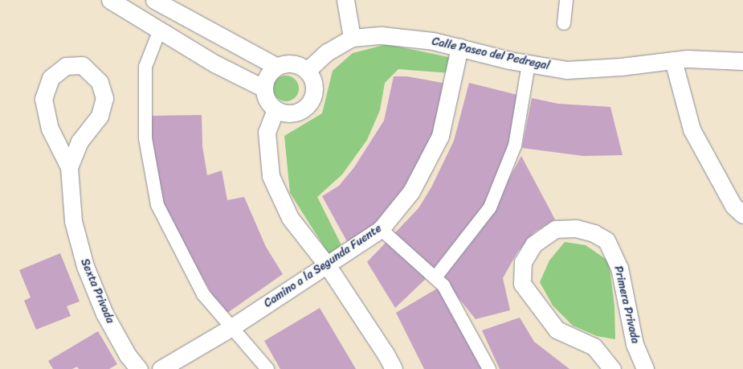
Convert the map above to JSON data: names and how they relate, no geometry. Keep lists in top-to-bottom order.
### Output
{
  "streets": {
    "street": [
      "Calle Paseo del Pedregal",
      "Camino a la Segunda Fuente",
      "Sexta Privada",
      "Primera Privada"
    ]
  },
  "crossings": [
    ["Calle Paseo del Pedregal", "Camino a la Segunda Fuente"]
  ]
}
